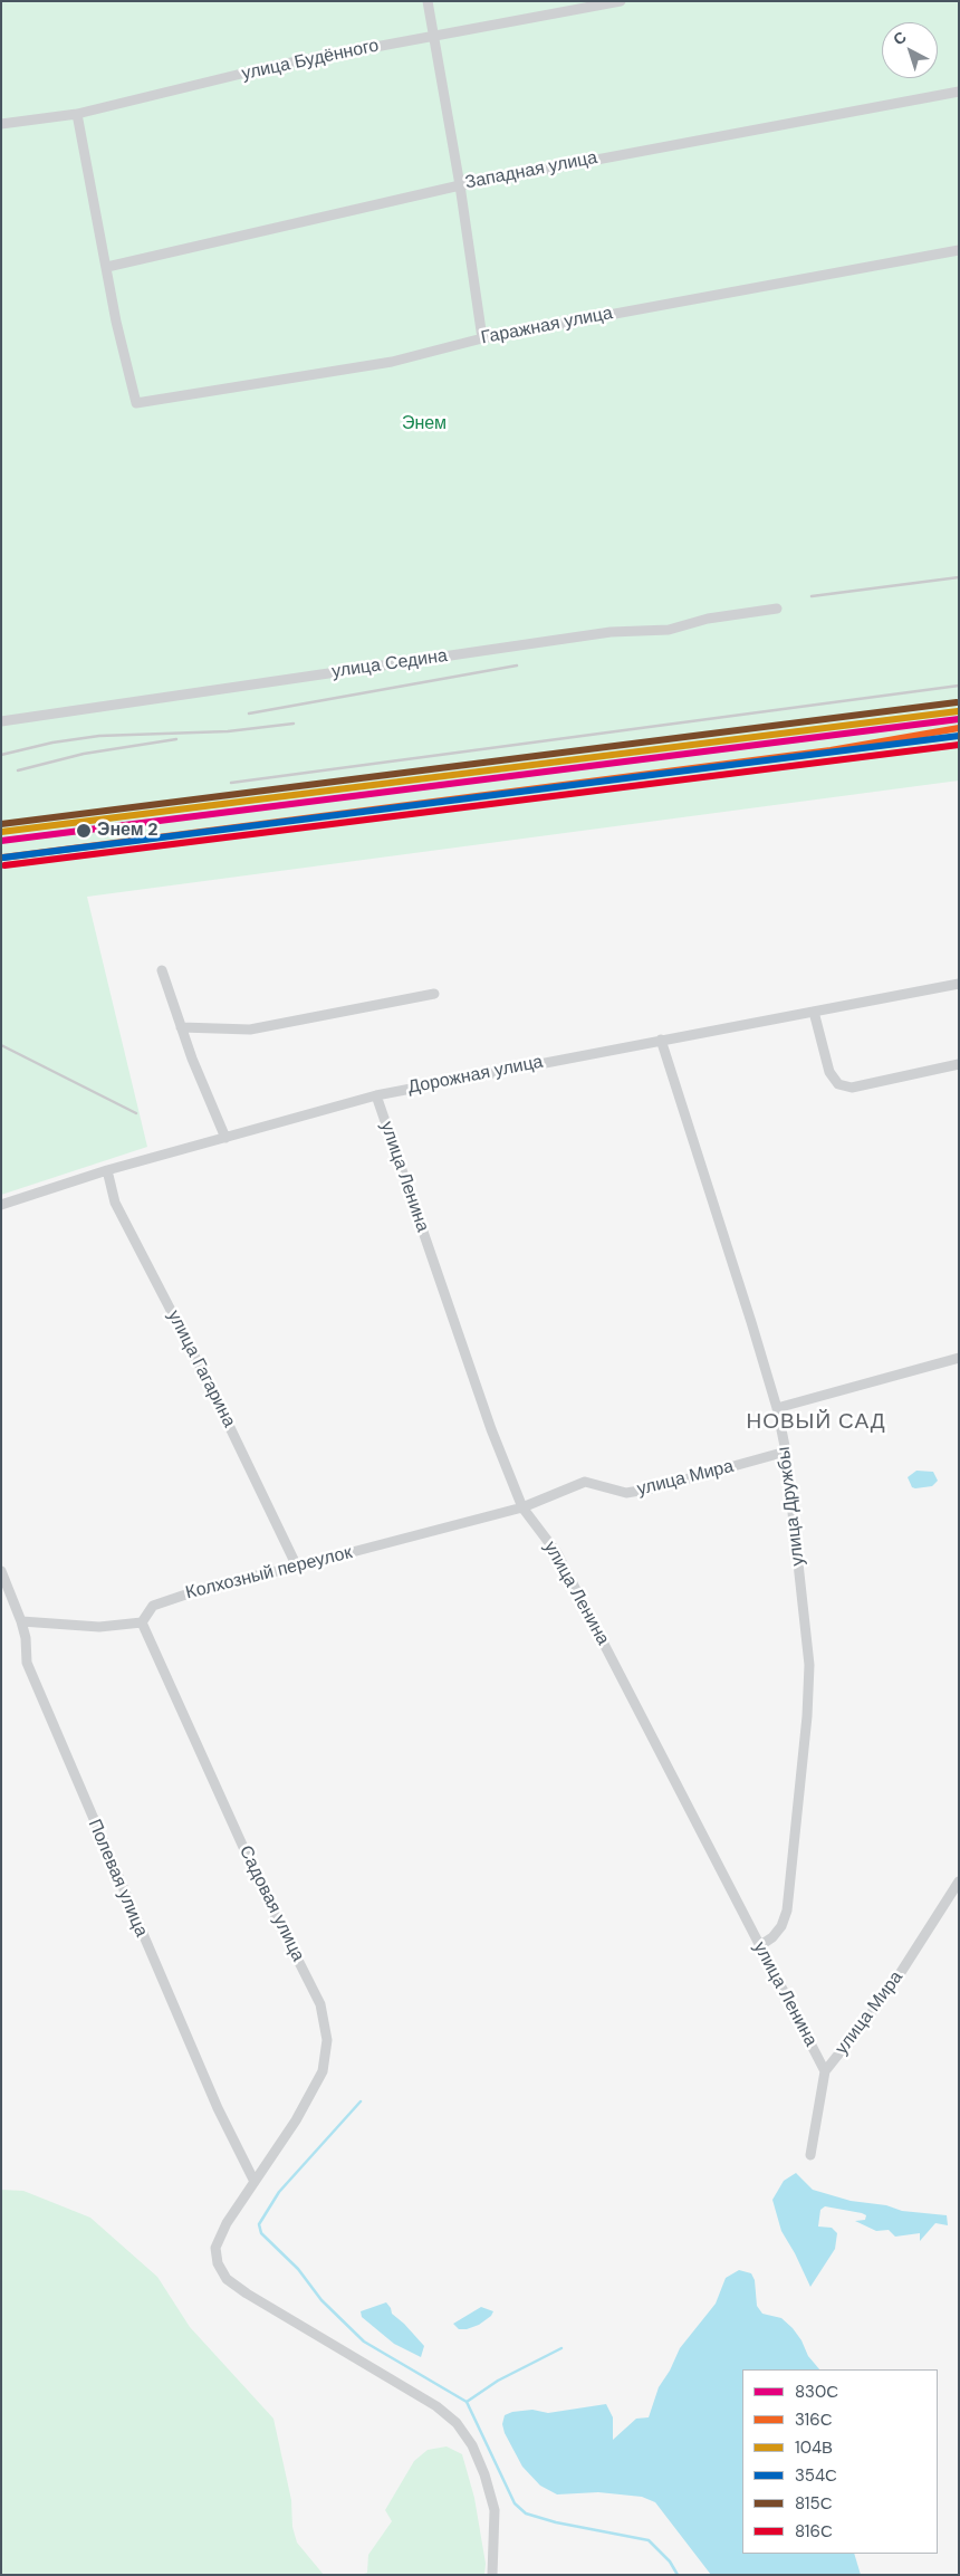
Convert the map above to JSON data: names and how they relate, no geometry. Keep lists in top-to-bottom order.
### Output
{
  "streets": {
    "street": [
      "улица Будённого",
      "Западная улица",
      "Гаражная улица",
      "улица Седина",
      "Дорожная улица",
      "улица Ленина",
      "улица Гагарина",
      "улица Мира",
      "улица Дружбы",
      "Колхозный переулок",
      "Полевая улица",
      "Садовая улица"
    ]
  },
  "crossings": [
    ["Западная улица", "Гаражная улица"],
    ["Дорожная улица", "улица Ленина"],
    ["Дорожная улица", "улица Гагарина"],
    ["Дорожная улица", "улица Дружбы"],
    ["улица Ленина", "улица Мира"],
    ["улица Ленина", "улица Дружбы"],
    ["улица Ленина", "Колхозный переулок"],
    ["улица Гагарина", "Колхозный переулок"],
    ["улица Мира", "улица Дружбы"],
    ["улица Мира", "Колхозный переулок"],
    ["Колхозный переулок", "Садовая улица"],
    ["Полевая улица", "Садовая улица"]
  ],
  "districts": ["НОВЫЙ САД"],
  "parks": ["Энем"],
  "places": ["Энем 2"],
  "lines": [
    "transit line 815С",
    "transit line 104В",
    "transit line 830С",
    "transit line 316С",
    "transit line 354С",
    "transit line 816С"
  ],
  "legend": [
    "830С",
    "316С",
    "104В",
    "354С",
    "815С",
    "816С"
  ],
  "north": "top left"
}
